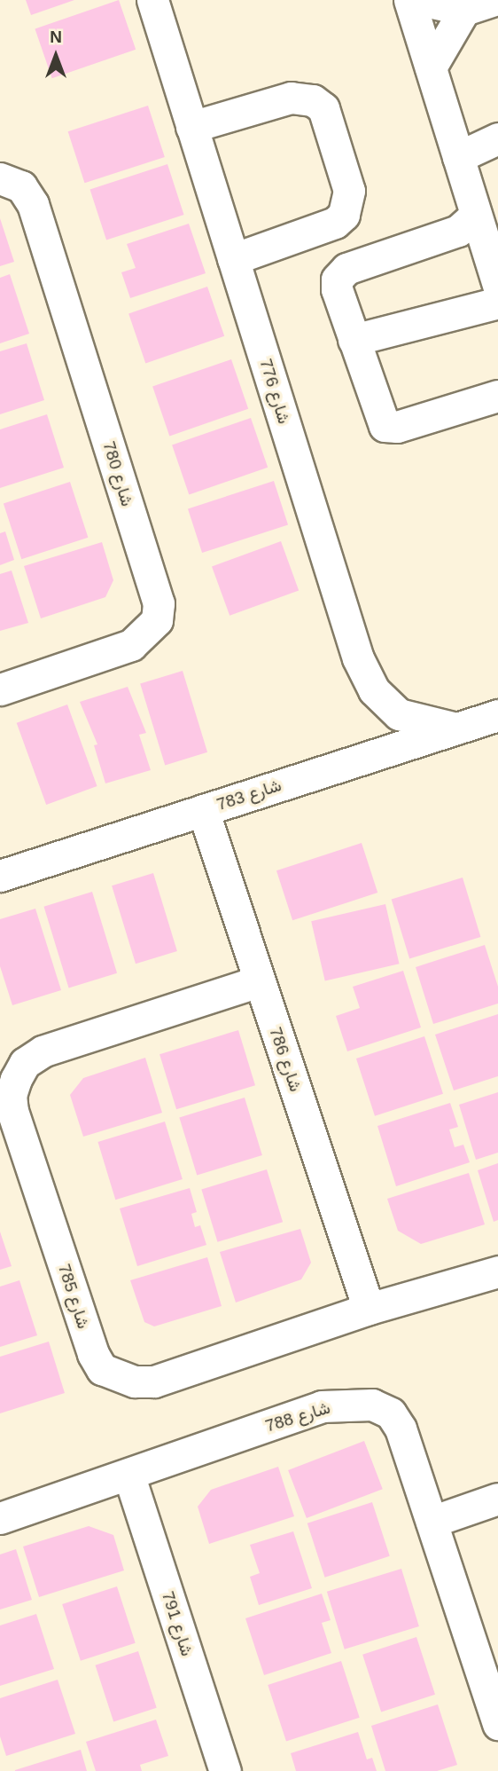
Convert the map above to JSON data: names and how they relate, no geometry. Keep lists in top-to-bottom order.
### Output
{
  "streets": {
    "street": [
      "شارع 776",
      "شارع 780",
      "شارع 783",
      "شارع 786",
      "شارع 785",
      "شارع 788",
      "شارع 791"
    ]
  },
  "crossings": [
    ["شارع 776", "شارع 783"],
    ["شارع 783", "شارع 786"],
    ["شارع 786", "شارع 785"],
    ["شارع 788", "شارع 791"]
  ],
  "north": "top"
}
